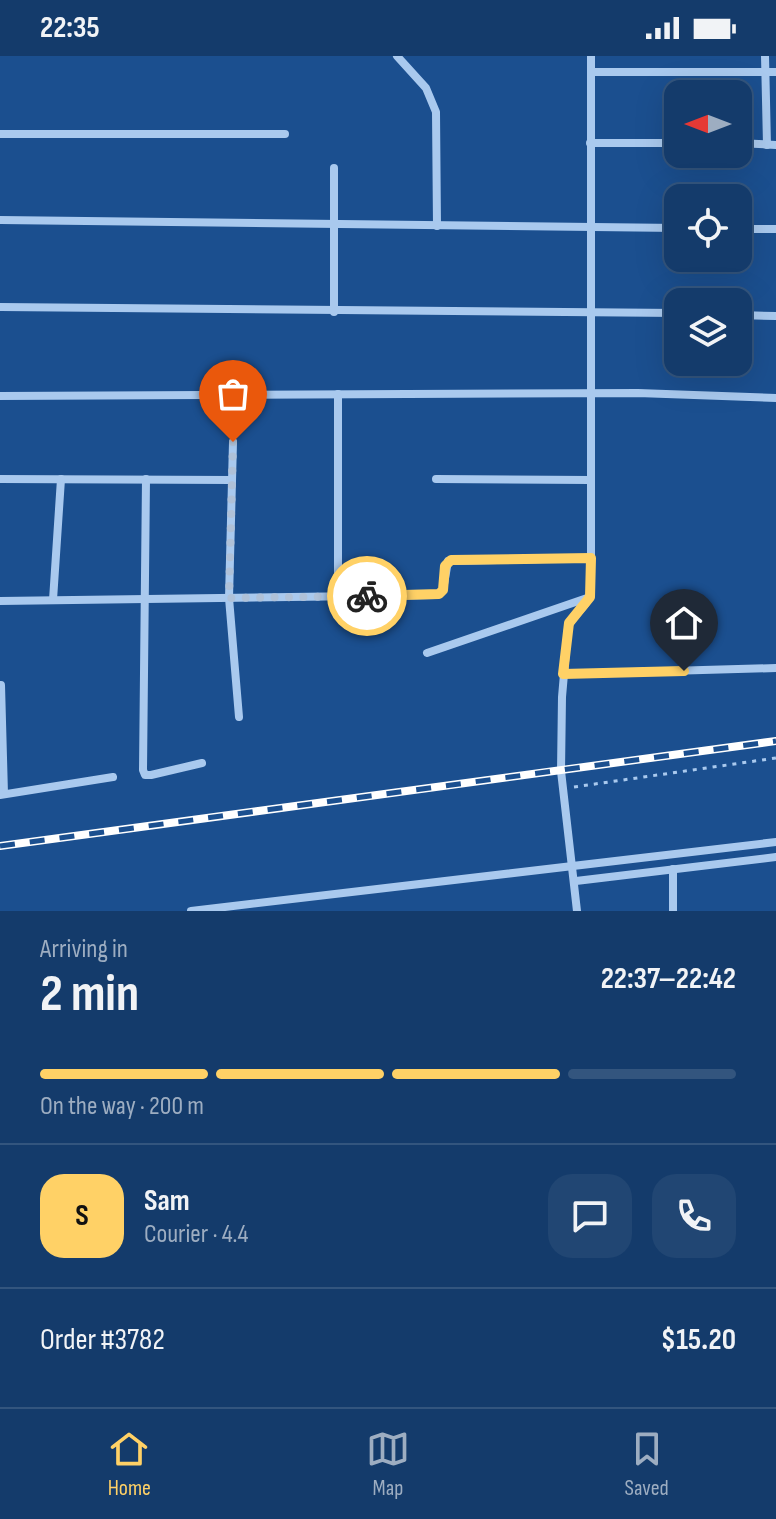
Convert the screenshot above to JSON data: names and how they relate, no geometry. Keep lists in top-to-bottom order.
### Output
{
  "north": "left",
  "page": {
    "status": "22:35",
    "heading": ["2 min", "Arriving in", "22:37–22:42"],
    "panel": [
      "Sam",
      "Courier · 4.4",
      "Order #3782",
      "$15.20"
    ],
    "bar": "On the way · 200 m",
    "round": "S",
    "tabs": ["Home", "Map", "Saved"]
  }
}
